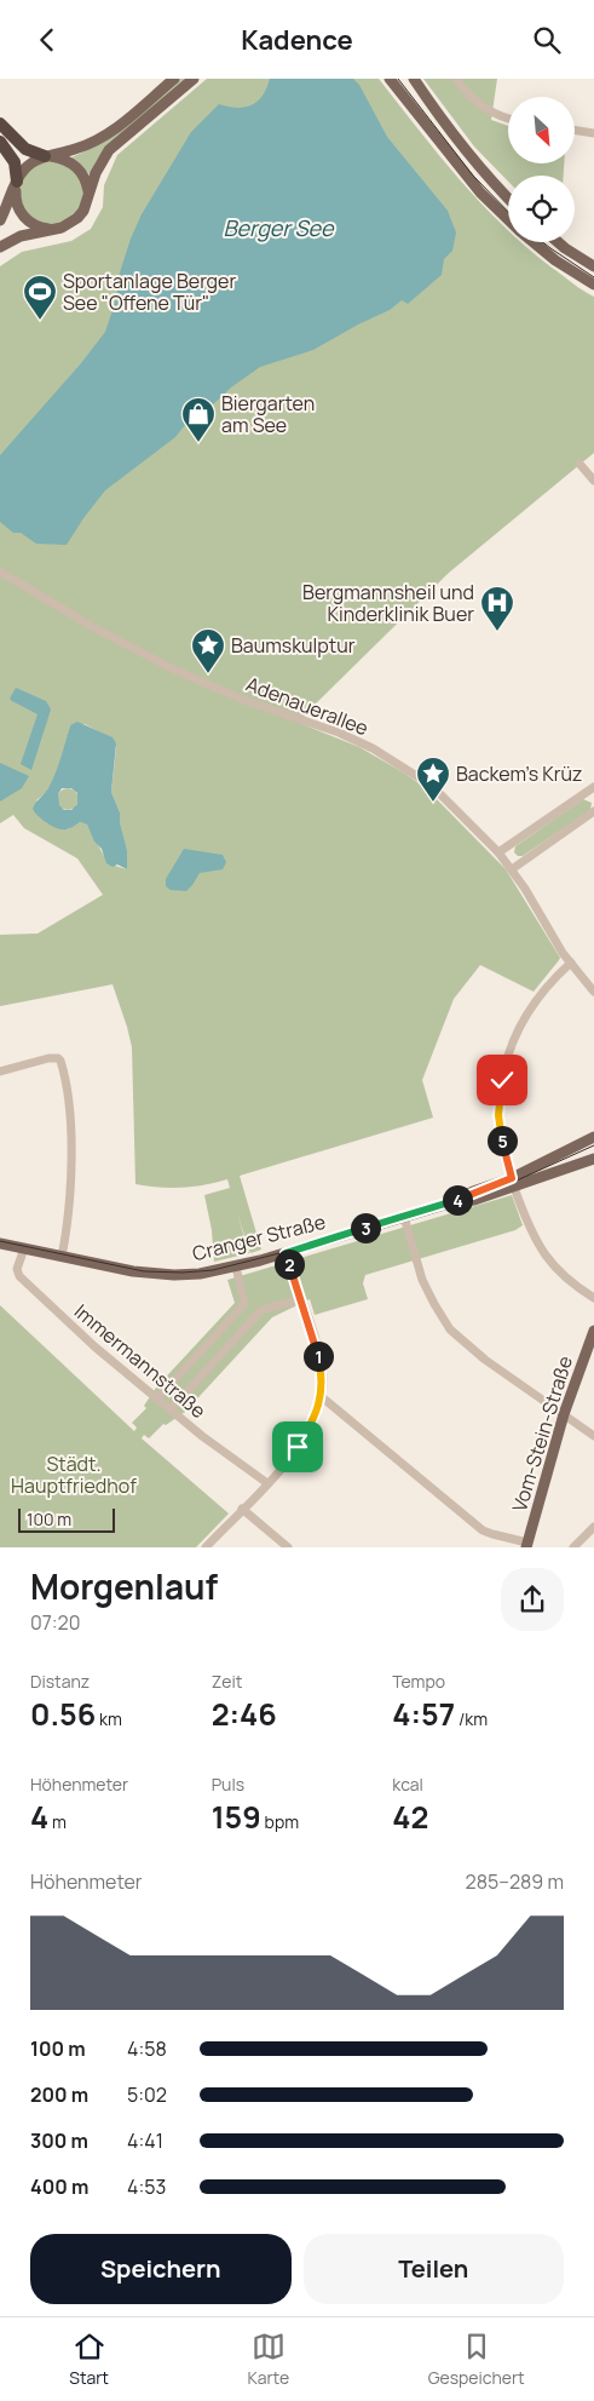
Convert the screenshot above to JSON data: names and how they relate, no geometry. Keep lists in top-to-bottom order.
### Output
{
  "streets": {
    "main road": ["Cranger Straße", "Vom-Stein-Straße"],
    "street": ["Adenauerallee", "Immermannstraße"]
  },
  "crossings": [
    ["Cranger Straße", "Immermannstraße"]
  ],
  "water": ["Berger See"],
  "parks": ["Städt. Hauptfriedhof"],
  "places": {
    "sports": ["Sportanlage Berger See \"Offene Tür\""],
    "shop": ["Biergarten am See"],
    "hospital": ["Bergmannsheil und Kinderklinik Buer"],
    "place": ["Baumskulptur", "Backem's Krüz"]
  },
  "scale_bar": "100 m",
  "north": "bottom right",
  "page": {
    "header": "Kadence",
    "pins": [
      "5",
      "4",
      "3",
      "2",
      "1"
    ],
    "scale": "100 m",
    "heading": ["Morgenlauf", "07:20"],
    "stats": [
      ["Distanz", "0.56 km"],
      ["Zeit", "2:46"],
      ["Tempo", "4:57 /km"],
      ["Höhenmeter", "4 m"],
      ["Puls", "159 bpm"],
      ["kcal", "42"]
    ],
    "chart": ["Höhenmeter", "285–289 m"],
    "list": [
      {
        "name": "100 m",
        "note": "4:58"
      },
      {
        "name": "200 m",
        "note": "5:02"
      },
      {
        "name": "300 m",
        "note": "4:41"
      },
      {
        "name": "400 m",
        "note": "4:53"
      }
    ],
    "buttons": ["Speichern", "Teilen"],
    "tabs": ["Start", "Karte", "Gespeichert"]
  }
}
